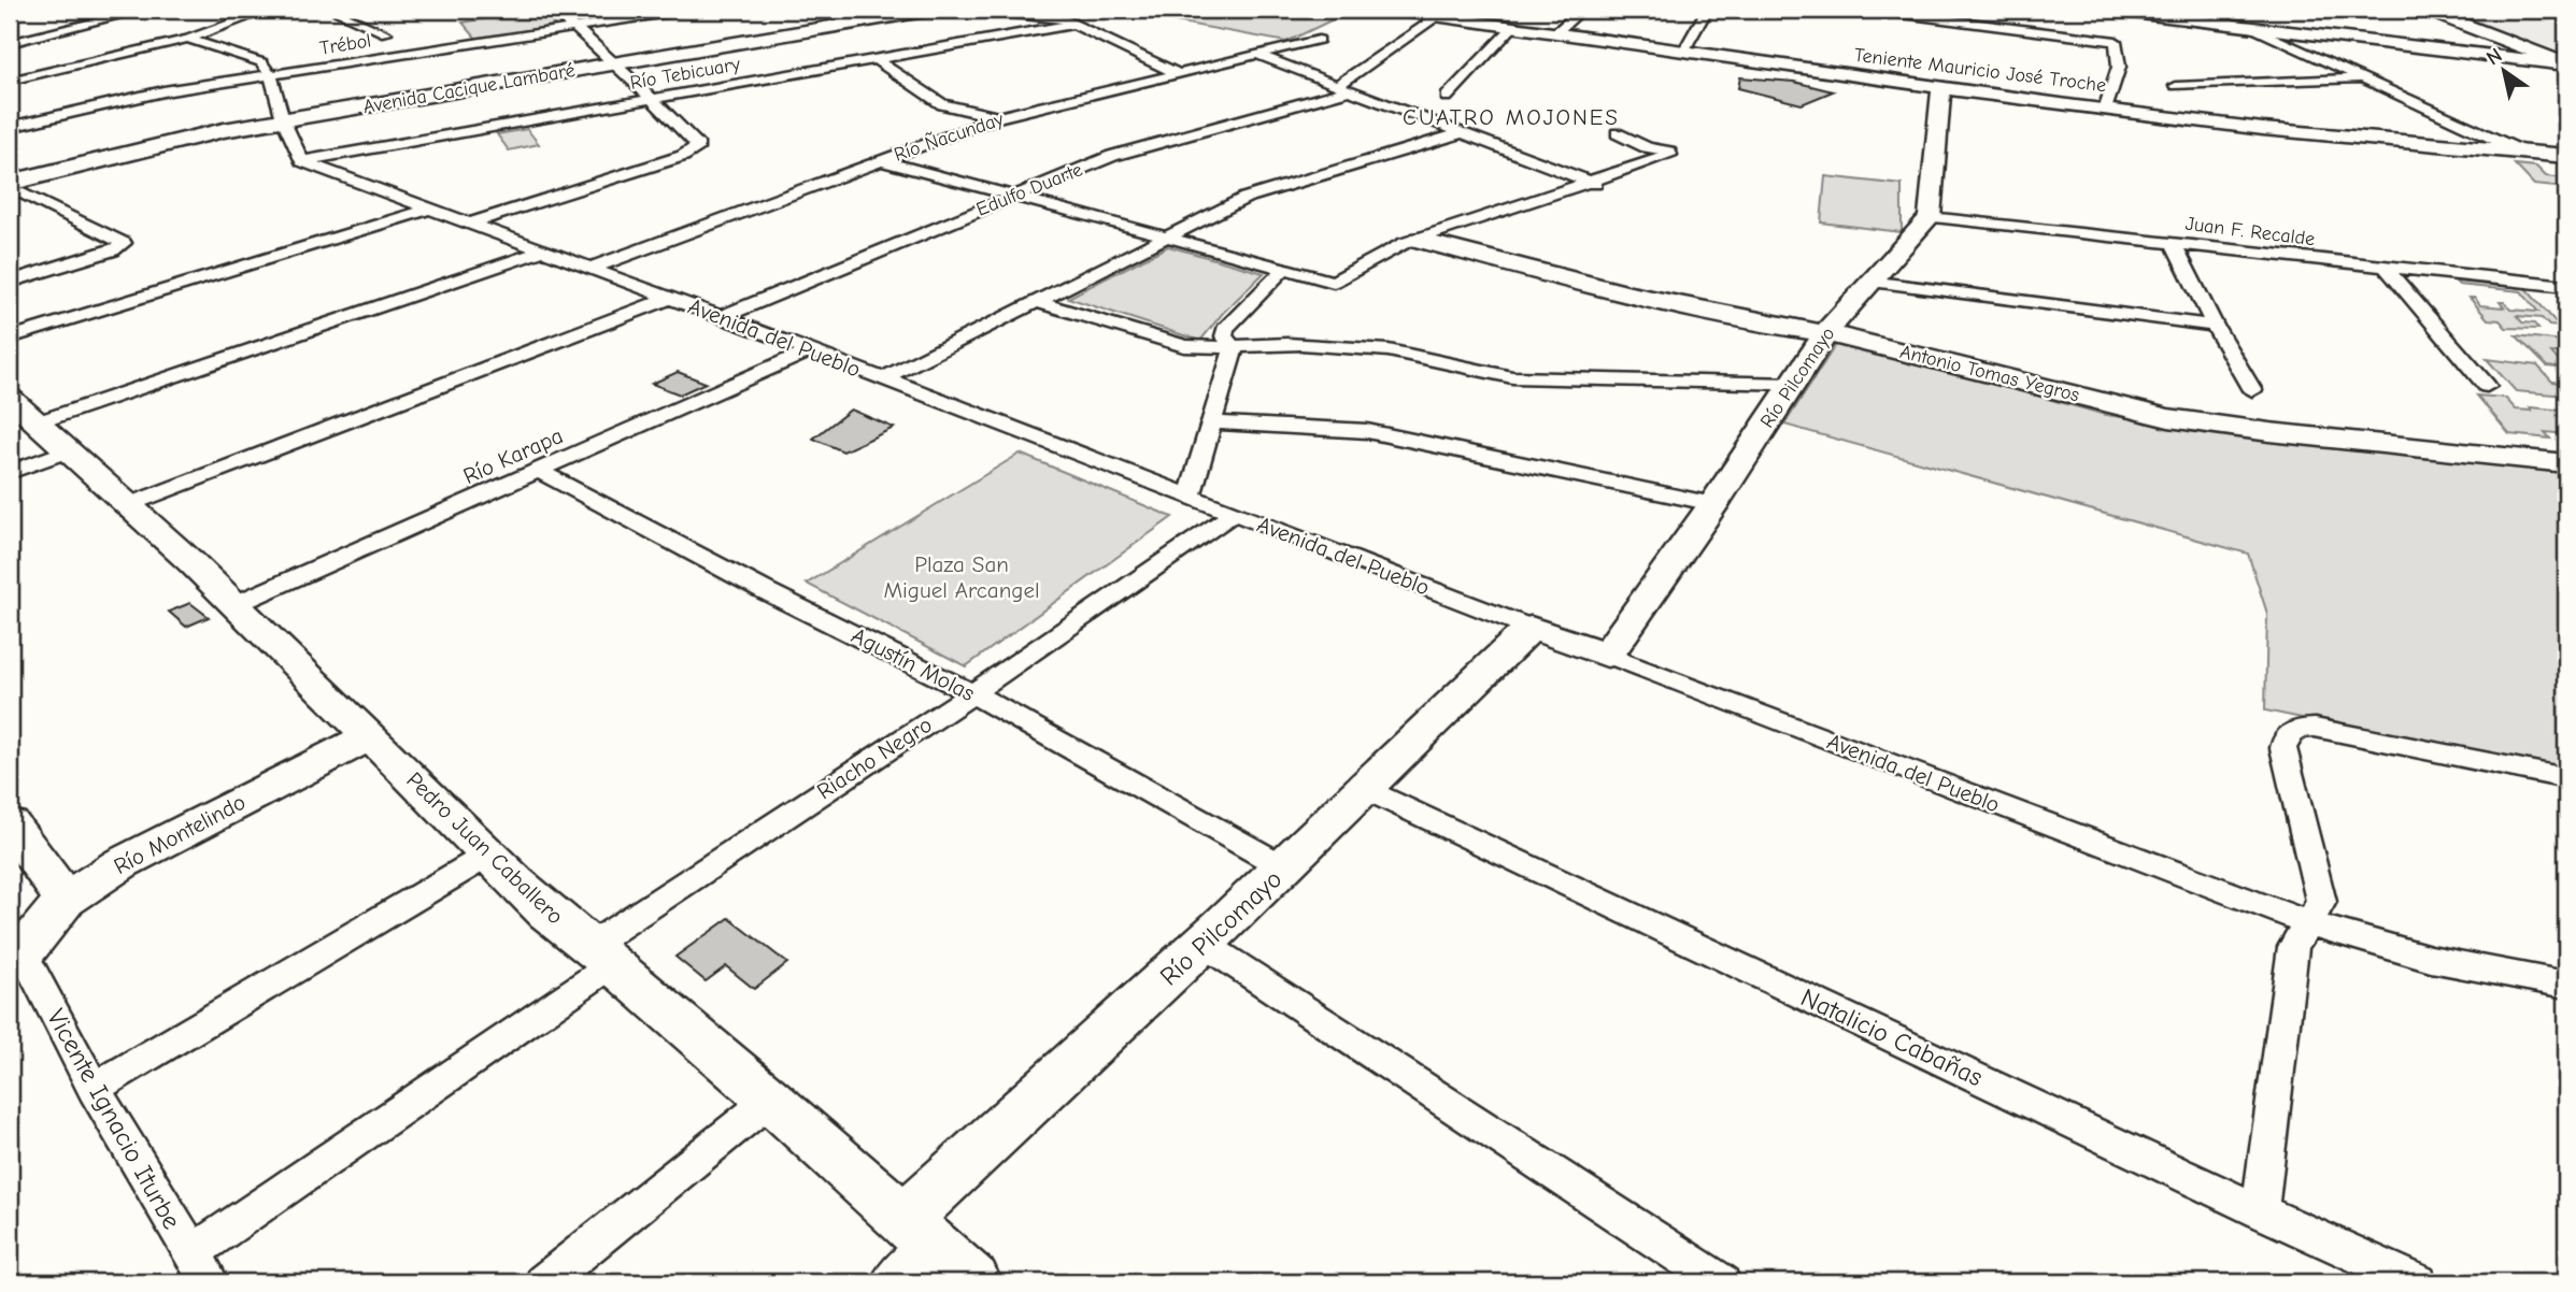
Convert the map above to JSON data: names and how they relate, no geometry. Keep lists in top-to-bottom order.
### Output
{
  "streets": {
    "main road": ["Avenida Cacique Lambaré"],
    "street": [
      "Trébol",
      "Teniente Mauricio José Troche",
      "Río Tebicuary",
      "Río Ñacunday",
      "Edulfo Duarte",
      "Juan F. Recalde",
      "Avenida del Pueblo",
      "Río Pilcomayo",
      "Río Karapa",
      "Agustín Molas",
      "Riacho Negro",
      "Río Montelindo",
      "Pedro Juan Caballero",
      "Natalicio Cabañas",
      "Vicente Ignacio Iturbe"
    ]
  },
  "crossings": [
    ["Teniente Mauricio José Troche", "Edulfo Duarte"],
    ["Río Tebicuary", "Avenida del Pueblo"],
    ["Río Ñacunday", "Avenida del Pueblo"],
    ["Edulfo Duarte", "Avenida del Pueblo"],
    ["Juan F. Recalde", "Río Pilcomayo"],
    ["Avenida del Pueblo", "Río Pilcomayo"],
    ["Avenida del Pueblo", "Río Karapa"],
    ["Avenida del Pueblo", "Riacho Negro"],
    ["Río Pilcomayo", "Agustín Molas"],
    ["Río Pilcomayo", "Pedro Juan Caballero"],
    ["Río Pilcomayo", "Natalicio Cabañas"],
    ["Río Karapa", "Agustín Molas"],
    ["Río Karapa", "Pedro Juan Caballero"],
    ["Agustín Molas", "Riacho Negro"],
    ["Riacho Negro", "Pedro Juan Caballero"],
    ["Riacho Negro", "Vicente Ignacio Iturbe"],
    ["Río Montelindo", "Pedro Juan Caballero"],
    ["Río Montelindo", "Vicente Ignacio Iturbe"]
  ],
  "districts": ["CUATRO MOJONES"],
  "parks": ["Plaza San Miguel Arcangel"],
  "north": "top left"
}
